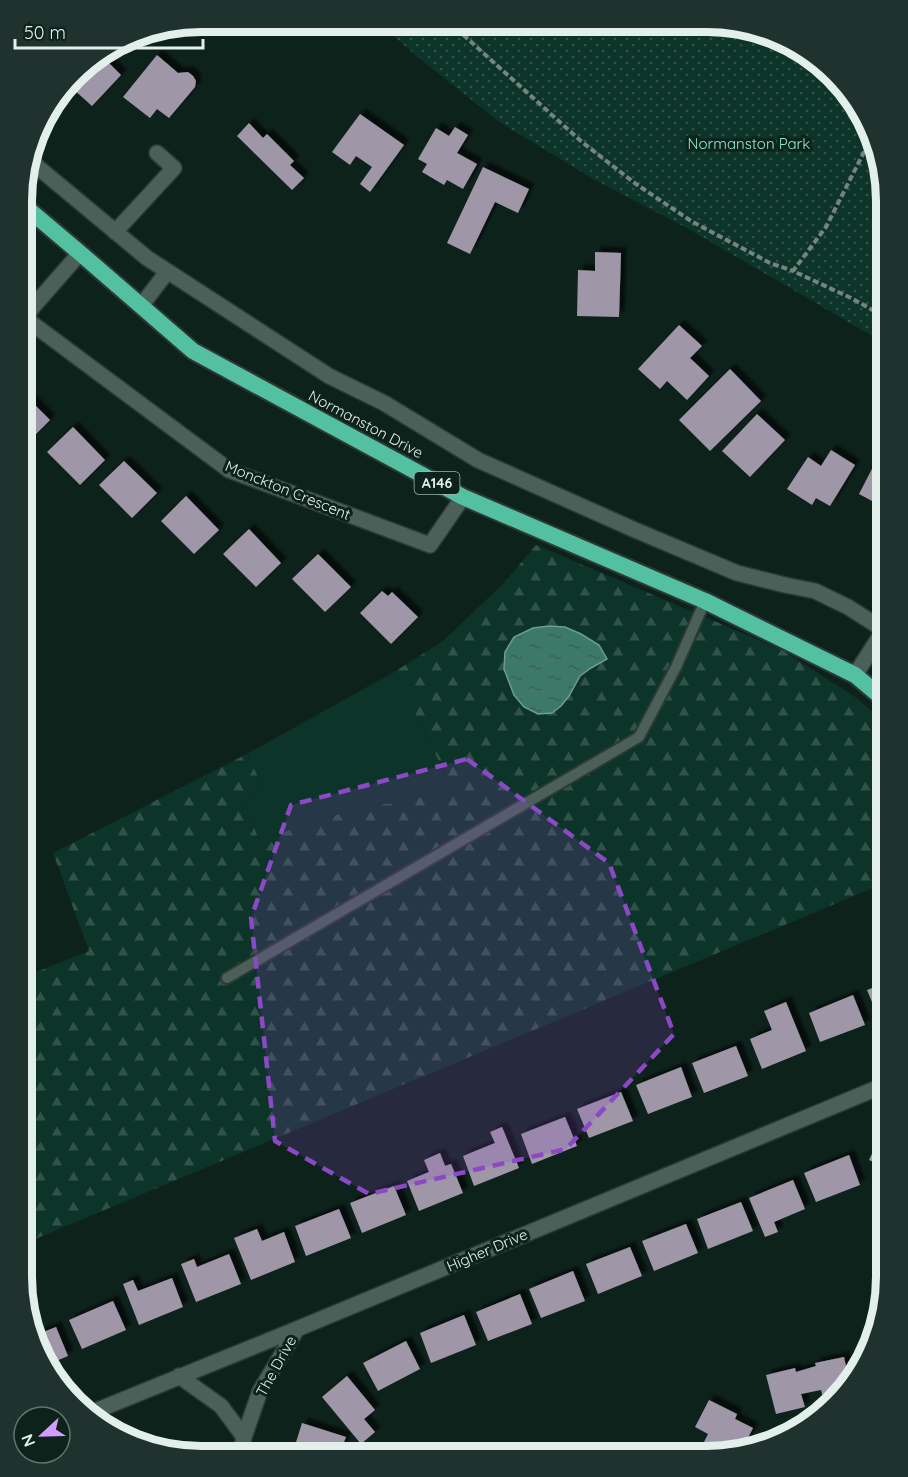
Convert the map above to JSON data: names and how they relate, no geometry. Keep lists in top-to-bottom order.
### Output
{
  "streets": {
    "highway": ["Normanston Drive", "A146"],
    "street": ["Monckton Crescent", "Higher Drive", "The Drive"]
  },
  "crossings": [
    ["Normanston Drive", "Monckton Crescent"],
    ["Higher Drive", "The Drive"]
  ],
  "parks": ["Normanston Park"],
  "scale_bar": "50 m",
  "north": "left"
}
